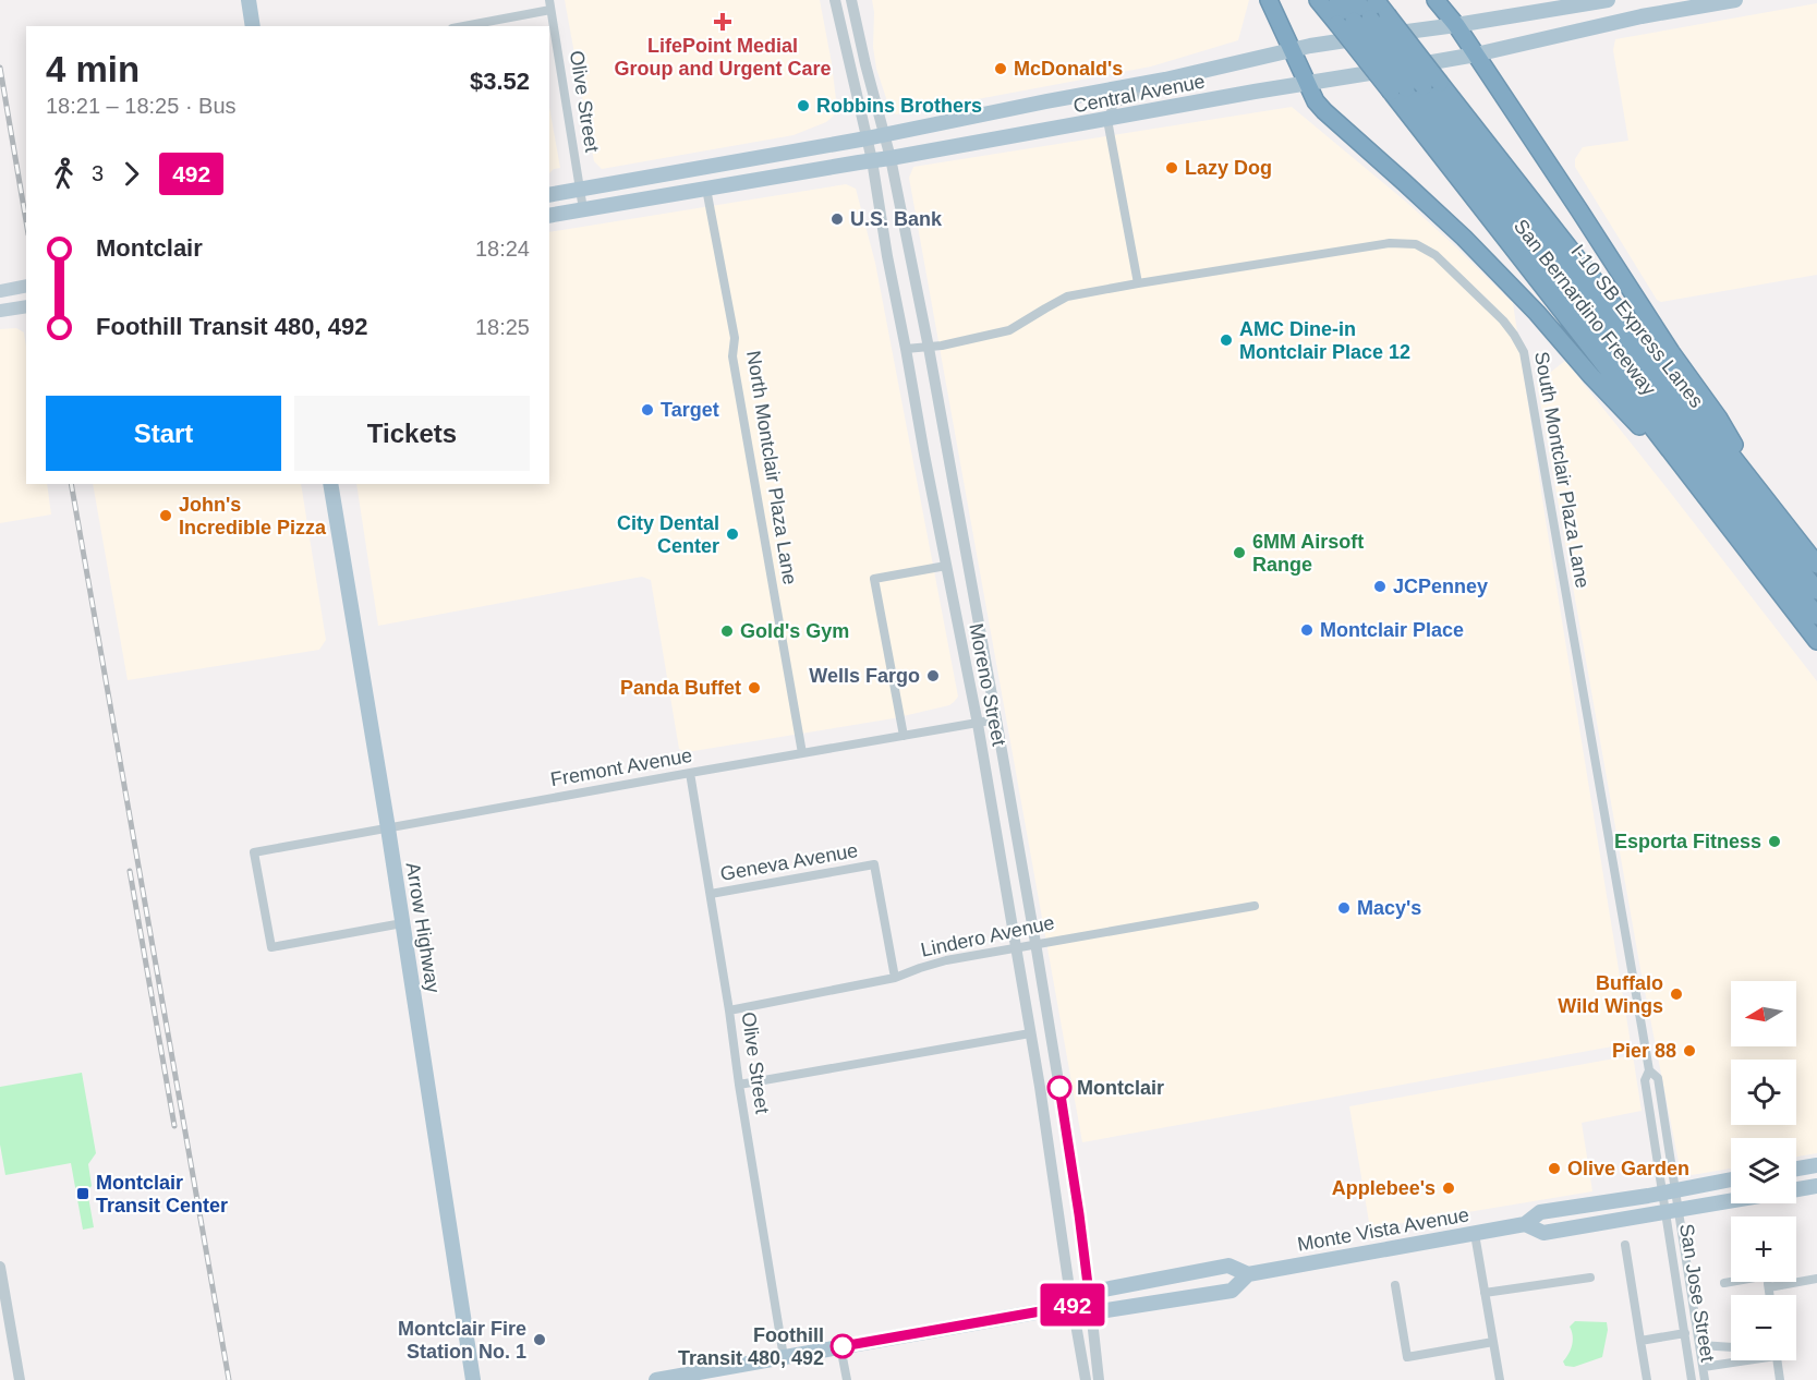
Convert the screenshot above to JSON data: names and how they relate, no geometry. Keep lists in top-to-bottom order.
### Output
{
  "streets": {
    "highway": ["San Bernardino Freeway", "I-10 SB Express Lanes"],
    "main road": ["Central Avenue", "Arrow Highway", "Monte Vista Avenue"],
    "street": [
      "Olive Street",
      "North Montclair Plaza Lane",
      "South Montclair Plaza Lane",
      "Moreno Street",
      "Fremont Avenue",
      "Geneva Avenue",
      "Lindero Avenue",
      "San Jose Street"
    ]
  },
  "crossings": [
    ["Central Avenue", "Olive Street"],
    ["Central Avenue", "North Montclair Plaza Lane"],
    ["Central Avenue", "Moreno Street"],
    ["Olive Street", "Fremont Avenue"],
    ["Olive Street", "Geneva Avenue"],
    ["Olive Street", "Lindero Avenue"],
    ["Olive Street", "Monte Vista Avenue"],
    ["San Bernardino Freeway", "I-10 SB Express Lanes"],
    ["North Montclair Plaza Lane", "Fremont Avenue"],
    ["South Montclair Plaza Lane", "Moreno Street"],
    ["South Montclair Plaza Lane", "Monte Vista Avenue"],
    ["South Montclair Plaza Lane", "San Jose Street"],
    ["Moreno Street", "Fremont Avenue"],
    ["Moreno Street", "Lindero Avenue"],
    ["Moreno Street", "Monte Vista Avenue"],
    ["Fremont Avenue", "Arrow Highway"],
    ["Geneva Avenue", "Lindero Avenue"],
    ["Monte Vista Avenue", "San Jose Street"]
  ],
  "places": {
    "health": ["LifePoint Medial Group and Urgent Care"],
    "other": [
      "McDonald's",
      "Robbins Brothers",
      "Lazy Dog",
      "U.S. Bank",
      "AMC Dine-in Montclair Place 12",
      "Target",
      "John's Incredible Pizza",
      "City Dental Center",
      "6MM Airsoft Range",
      "JCPenney",
      "Montclair Place",
      "Gold's Gym",
      "Wells Fargo",
      "Panda Buffet",
      "Esporta Fitness",
      "Macy's",
      "Buffalo Wild Wings",
      "Pier 88",
      "Montclair",
      "Olive Garden",
      "Applebee's",
      "Montclair Fire Station No. 1",
      "Foothill Transit 480, 492"
    ],
    "transit": ["Montclair Transit Center"]
  },
  "lines": ["bus line 492"],
  "north": "left",
  "page": {
    "on_map": "492",
    "heading": ["4 min", "18:21 – 18:25 · Bus", "$3.52"],
    "legs": ["3", "492"],
    "list": [
      {
        "name": "Montclair",
        "value": "18:24"
      },
      {
        "name": "Foothill Transit 480, 492",
        "value": "18:25"
      }
    ],
    "buttons": ["Start", "Tickets"],
    "map_buttons": ["+", "−"]
  }
}
